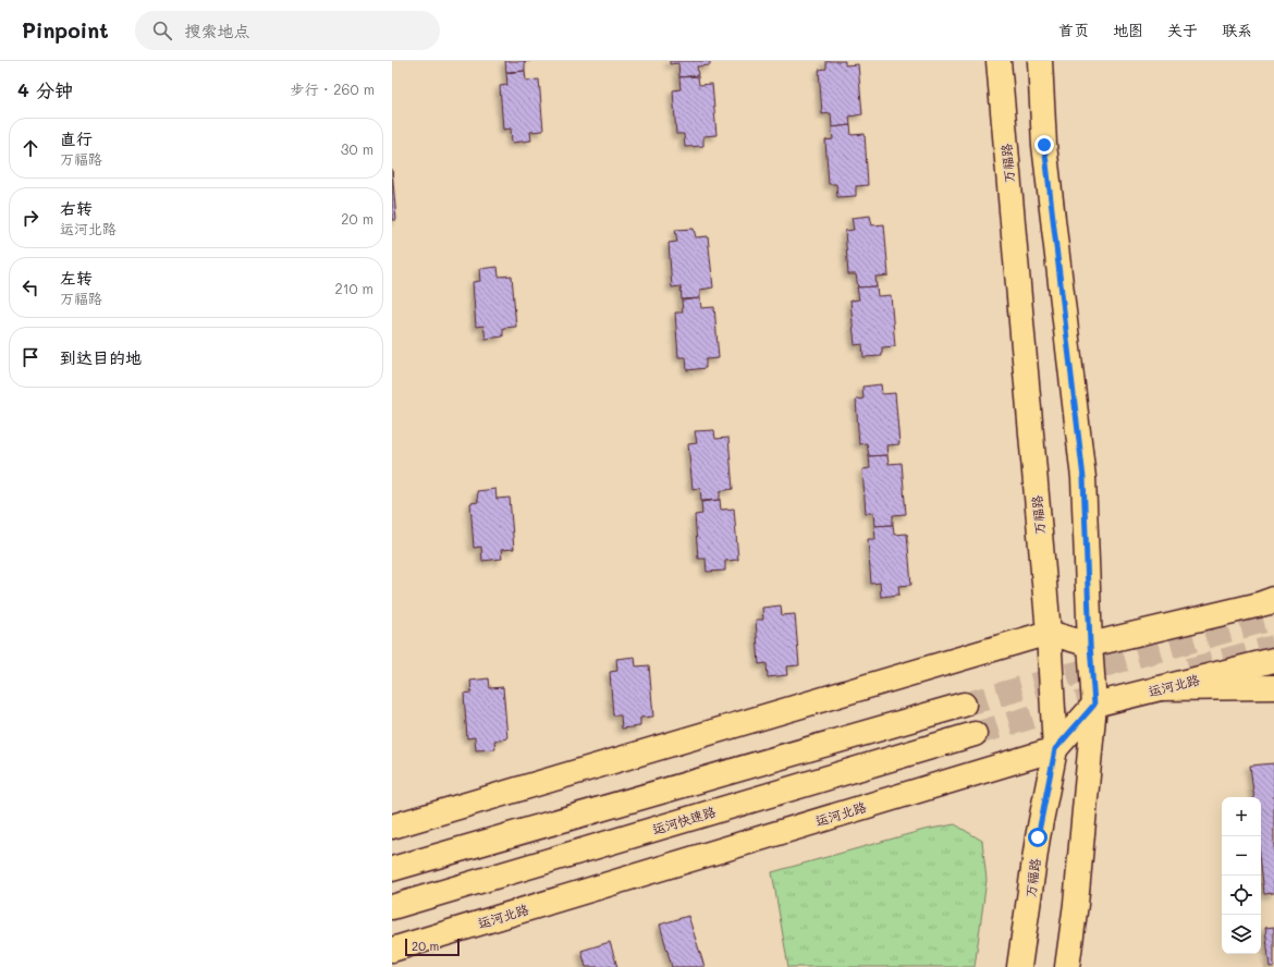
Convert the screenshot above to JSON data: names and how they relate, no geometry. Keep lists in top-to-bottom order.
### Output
{
  "streets": {
    "main road": ["万福路", "运河北路", "运河快速路"]
  },
  "crossings": [
    ["万福路", "运河北路"]
  ],
  "scale_bar": "20 m",
  "page": {
    "header": "Pinpoint",
    "search": "搜索地点",
    "nav": [
      "首页",
      "地图",
      "关于",
      "联系"
    ],
    "heading": ["4 分钟", "步行 · 260 m"],
    "list": [
      ["直行", "万福路", "30 m"],
      ["右转", "运河北路", "20 m"],
      ["左转", "万福路", "210 m"],
      "到达目的地"
    ],
    "map_buttons": ["+", "−"],
    "scale": "20 m"
  }
}
